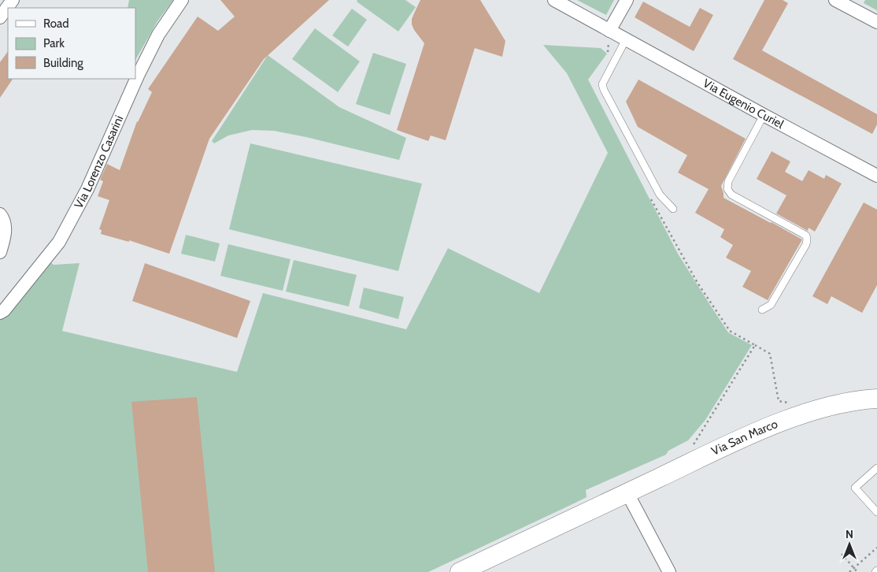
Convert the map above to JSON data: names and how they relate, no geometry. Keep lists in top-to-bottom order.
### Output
{
  "streets": {
    "main road": ["Via San Marco"],
    "street": ["Via Eugenio Curiel", "Via Lorenzo Casarini"]
  },
  "legend": ["Road", "Park", "Building"],
  "north": "top"
}
